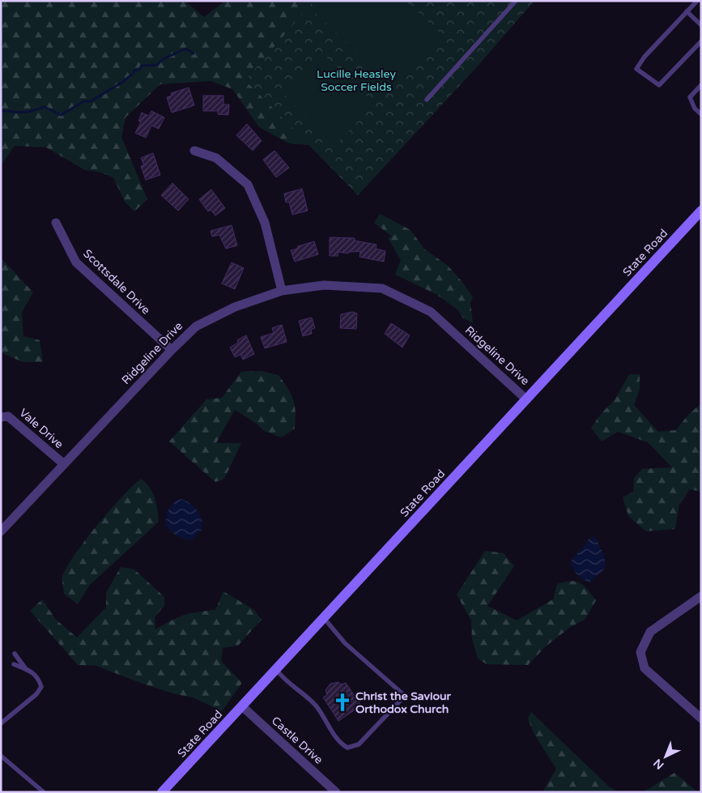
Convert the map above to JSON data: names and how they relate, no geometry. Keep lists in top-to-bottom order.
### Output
{
  "streets": {
    "main road": ["State Road"],
    "street": [
      "Scottsdale Drive",
      "Ridgeline Drive",
      "Vale Drive",
      "Castle Drive"
    ]
  },
  "crossings": [
    ["State Road", "Ridgeline Drive"],
    ["State Road", "Castle Drive"],
    ["Scottsdale Drive", "Ridgeline Drive"],
    ["Ridgeline Drive", "Vale Drive"]
  ],
  "parks": ["Lucille Heasley Soccer Fields"],
  "places": {
    "church": ["Christ the Saviour Orthodox Church"]
  },
  "north": "bottom left"
}
